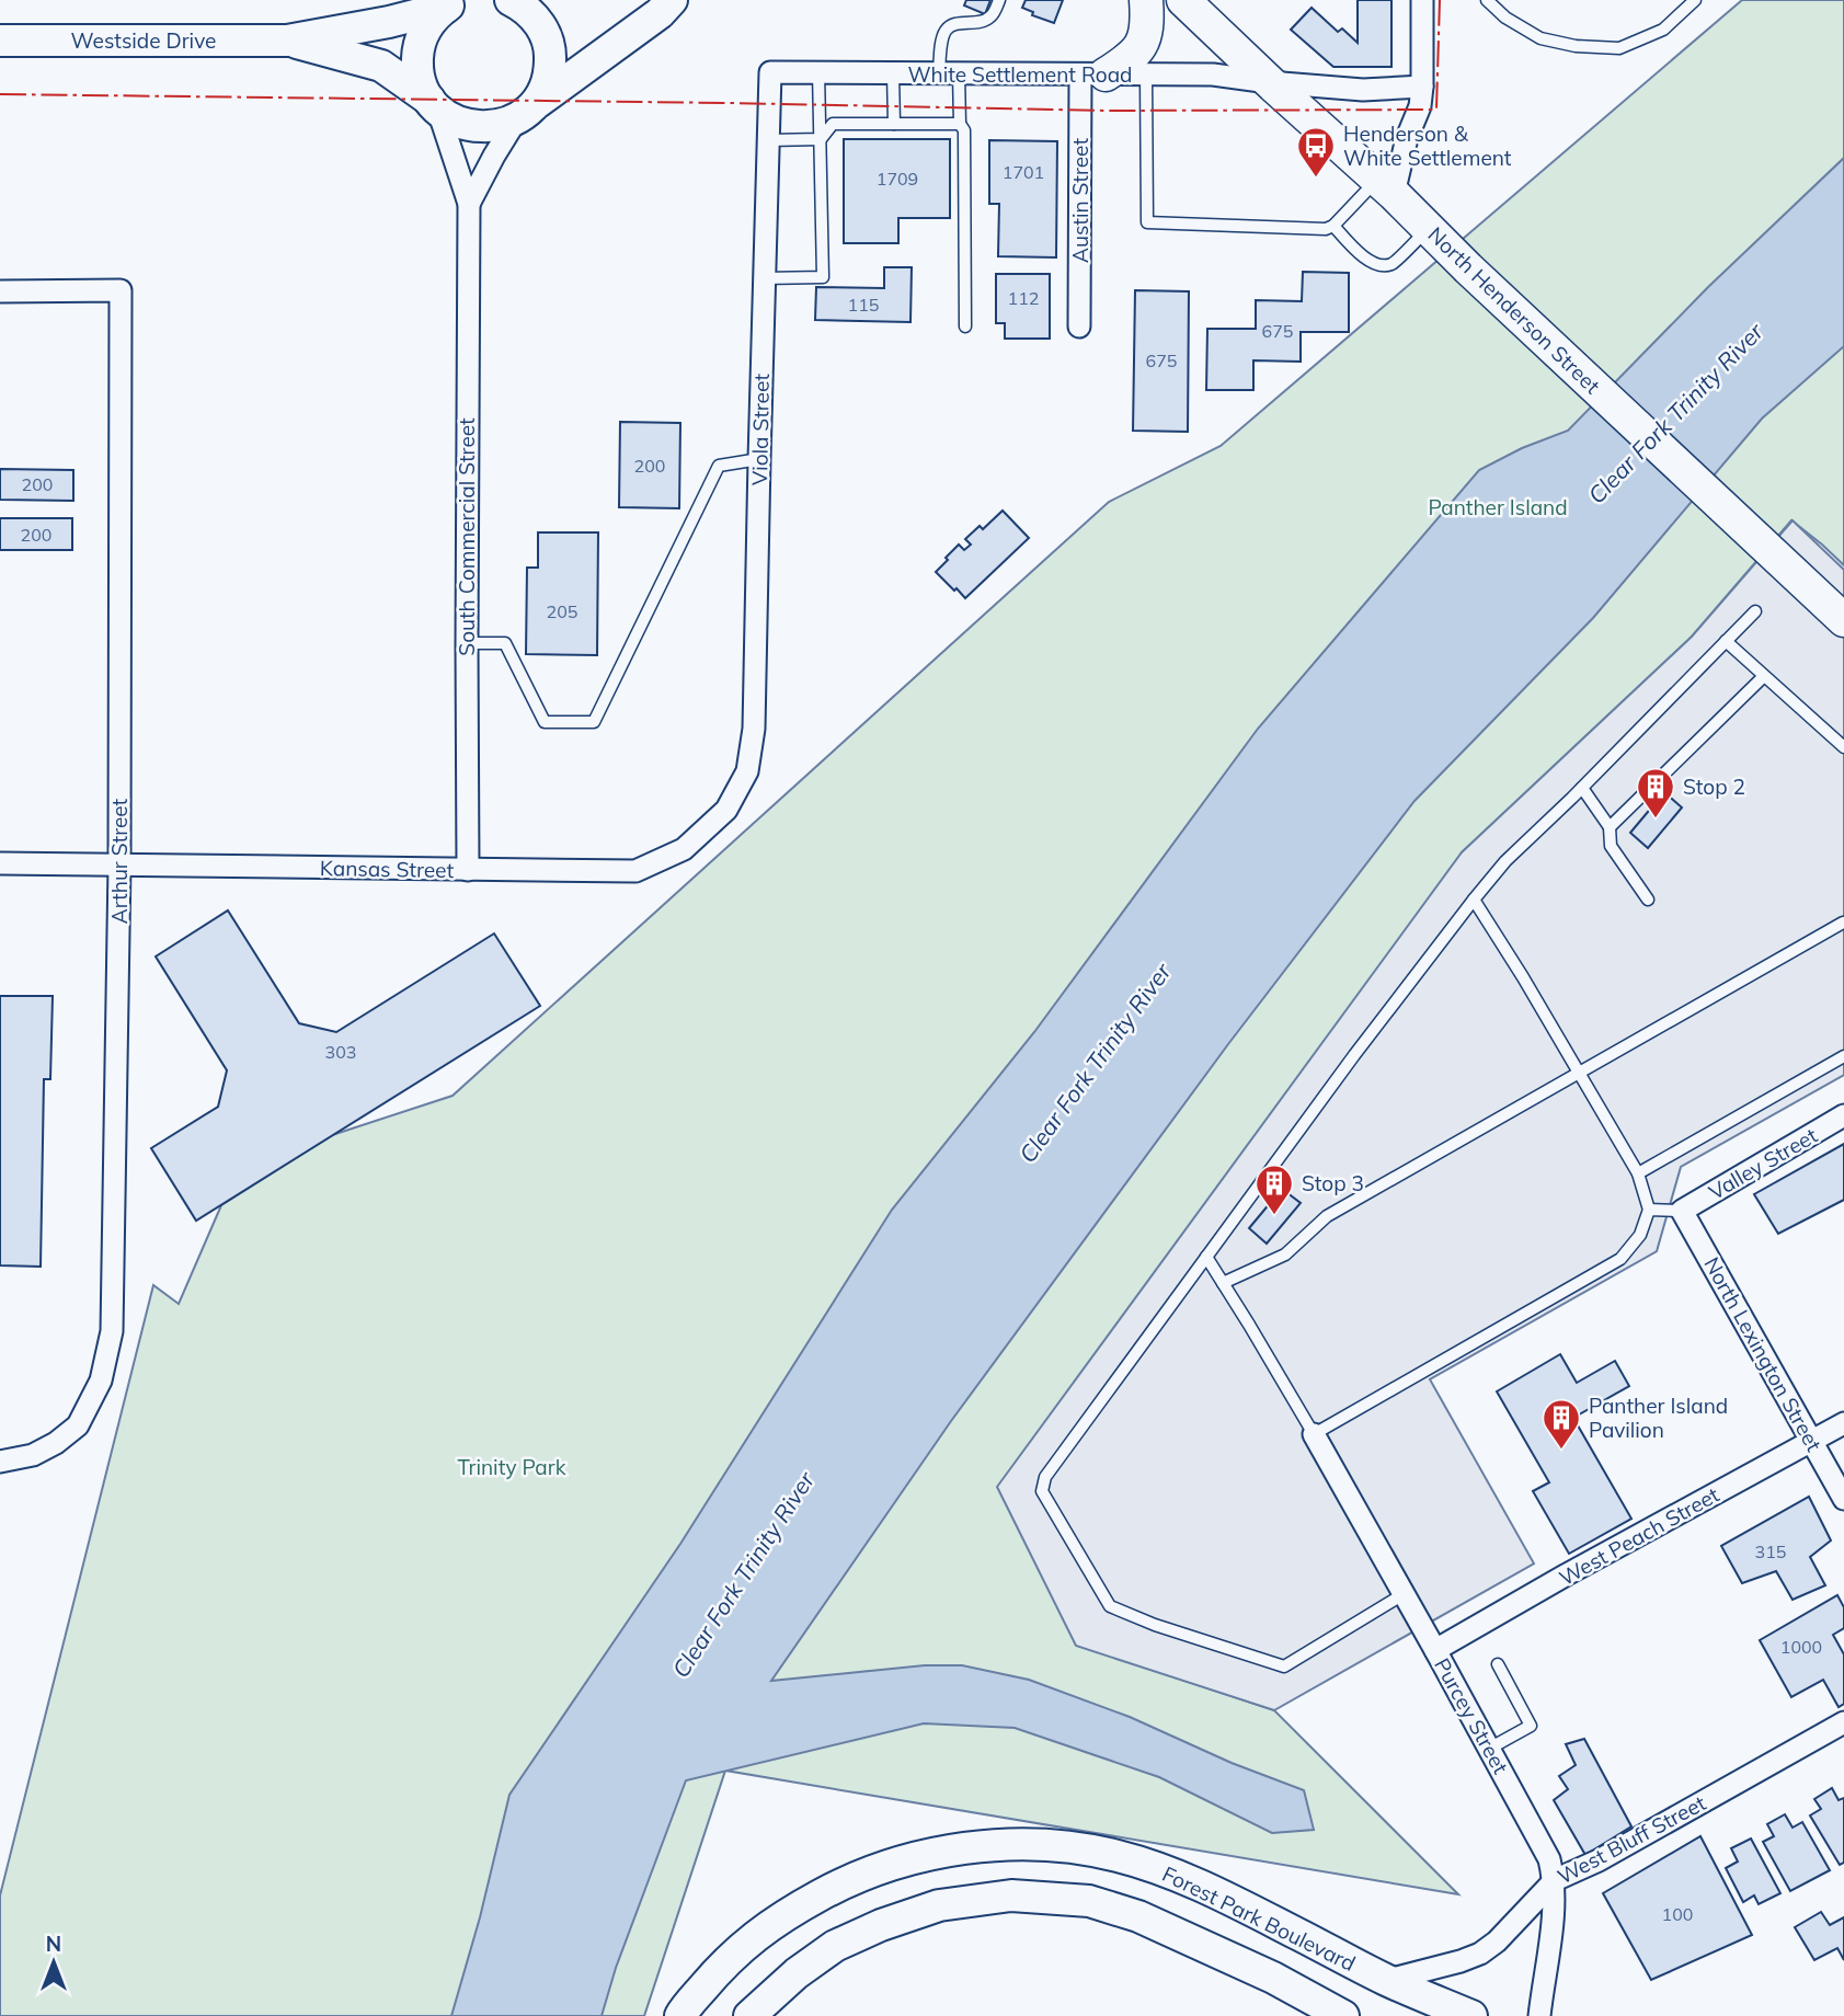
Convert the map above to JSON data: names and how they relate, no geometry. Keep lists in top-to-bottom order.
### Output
{
  "streets": {
    "main road": ["Westside Drive", "North Henderson Street", "Forest Park Boulevard"],
    "street": [
      "White Settlement Road",
      "Austin Street",
      "Viola Street",
      "South Commercial Street",
      "Arthur Street",
      "Kansas Street",
      "Valley Street",
      "North Lexington Street",
      "West Peach Street",
      "Purcey Street",
      "West Bluff Street"
    ]
  },
  "crossings": [
    ["Westside Drive", "South Commercial Street"],
    ["White Settlement Road", "Austin Street"],
    ["White Settlement Road", "North Henderson Street"],
    ["White Settlement Road", "Viola Street"],
    ["Viola Street", "Kansas Street"],
    ["South Commercial Street", "Kansas Street"],
    ["Arthur Street", "Kansas Street"],
    ["Valley Street", "North Lexington Street"],
    ["North Lexington Street", "West Peach Street"],
    ["West Peach Street", "Purcey Street"],
    ["Purcey Street", "West Bluff Street"],
    ["West Bluff Street", "Forest Park Boulevard"]
  ],
  "water": ["Clear Fork Trinity River"],
  "parks": ["Panther Island", "Trinity Park"],
  "places": {
    "bus stop": ["Henderson & White Settlement"],
    "building": ["Stop 2", "Stop 3", "Panther Island Pavilion"]
  },
  "house_numbers": [
    "1701",
    "1709",
    "112",
    "115",
    "675",
    "675",
    "200",
    "200",
    "200",
    "205",
    "303",
    "315",
    "1000",
    "100"
  ],
  "north": "top"
}
